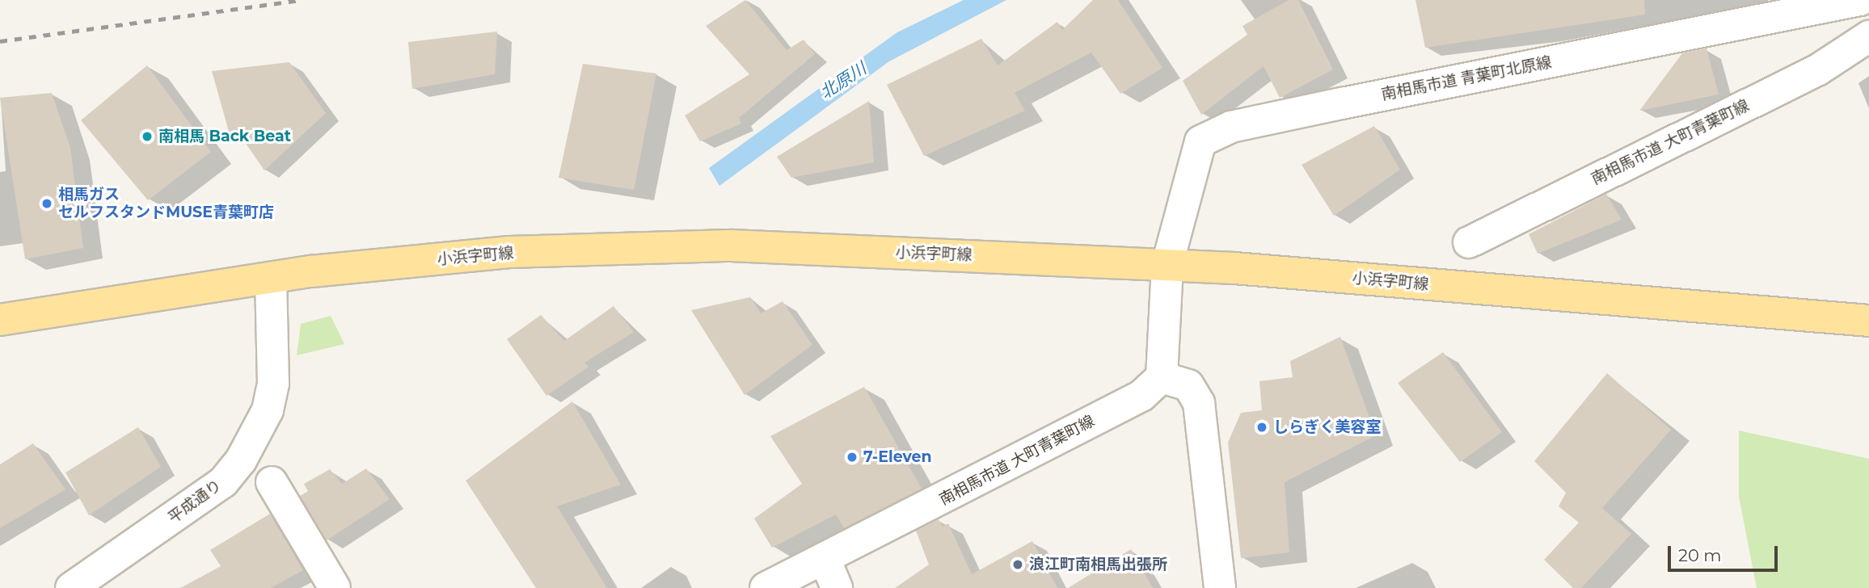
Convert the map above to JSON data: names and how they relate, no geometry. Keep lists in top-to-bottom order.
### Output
{
  "streets": {
    "main road": ["小浜字町線"],
    "street": ["南相馬市道 青葉町北原線", "南相馬市道 大町青葉町線", "平成通り"]
  },
  "crossings": [
    ["南相馬市道 青葉町北原線", "小浜字町線"],
    ["小浜字町線", "平成通り"]
  ],
  "water": ["北原川"],
  "places": [
    "南相馬 Back Beat",
    "相馬ガス セルフスタンドMUSE青葉町店",
    "しらぎく美容室",
    "7-Eleven",
    "浪江町南相馬出張所"
  ],
  "scale_bar": "20 m"
}
